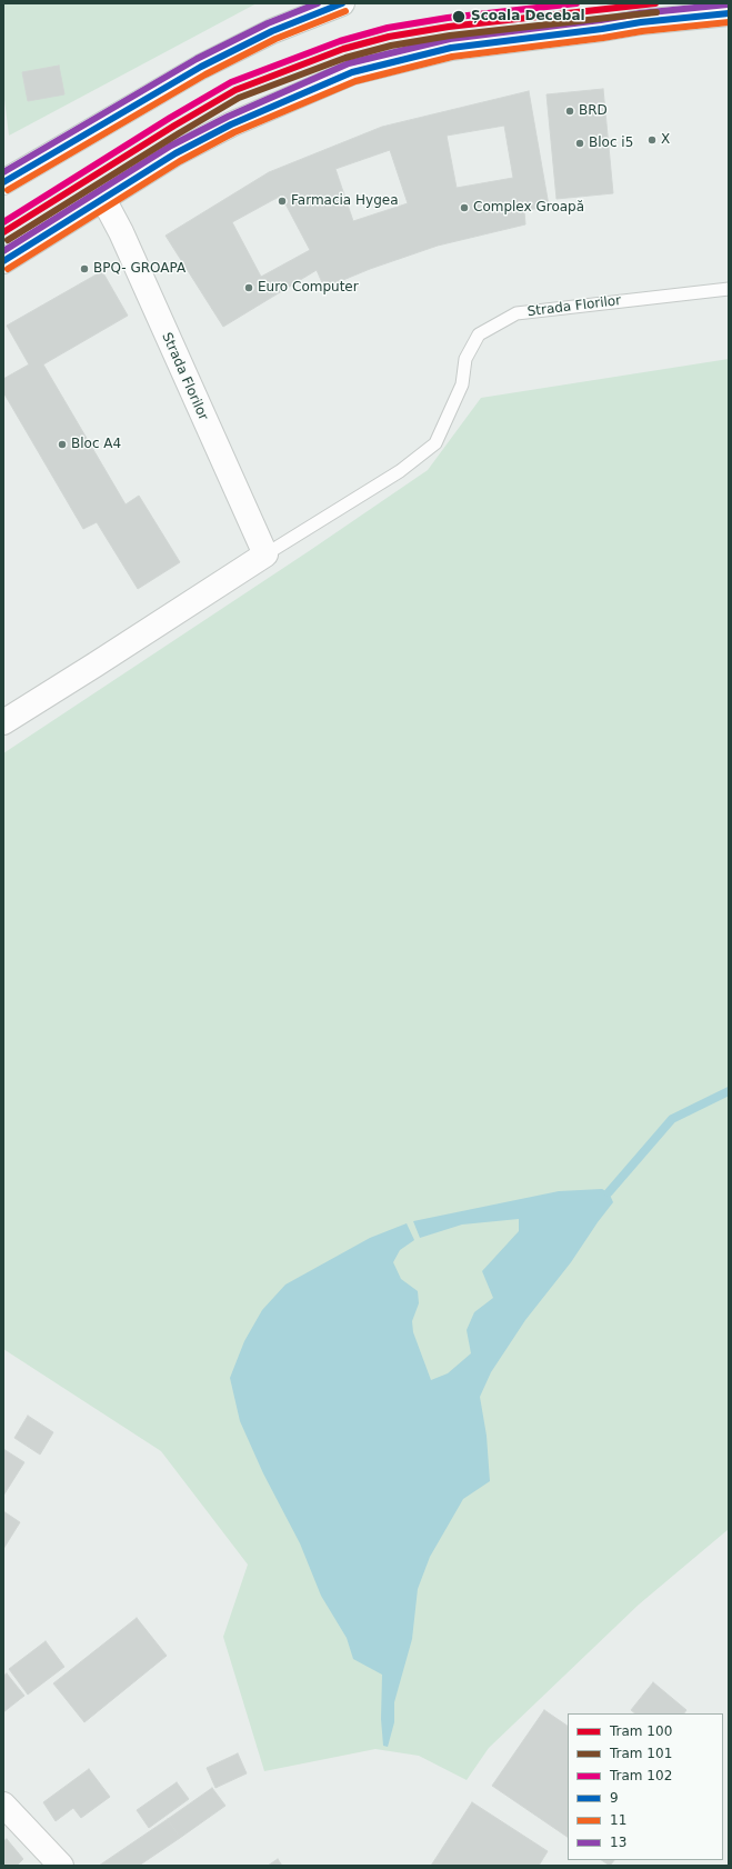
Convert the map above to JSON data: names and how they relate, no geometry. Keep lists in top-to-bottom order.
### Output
{
  "streets": {
    "main road": ["Strada Florilor"]
  },
  "places": [
    "Școala Decebal",
    "BRD",
    "X",
    "Bloc i5",
    "Farmacia Hygea",
    "Complex Groapă",
    "BPQ- GROAPA",
    "Euro Computer",
    "Bloc A4"
  ],
  "lines": [
    "tram line 100",
    "tram line 102",
    "transit line 9",
    "transit line 13",
    "transit line 11",
    "tram line 101"
  ],
  "legend": [
    "Tram 100",
    "Tram 101",
    "Tram 102",
    "9",
    "11",
    "13"
  ]
}
